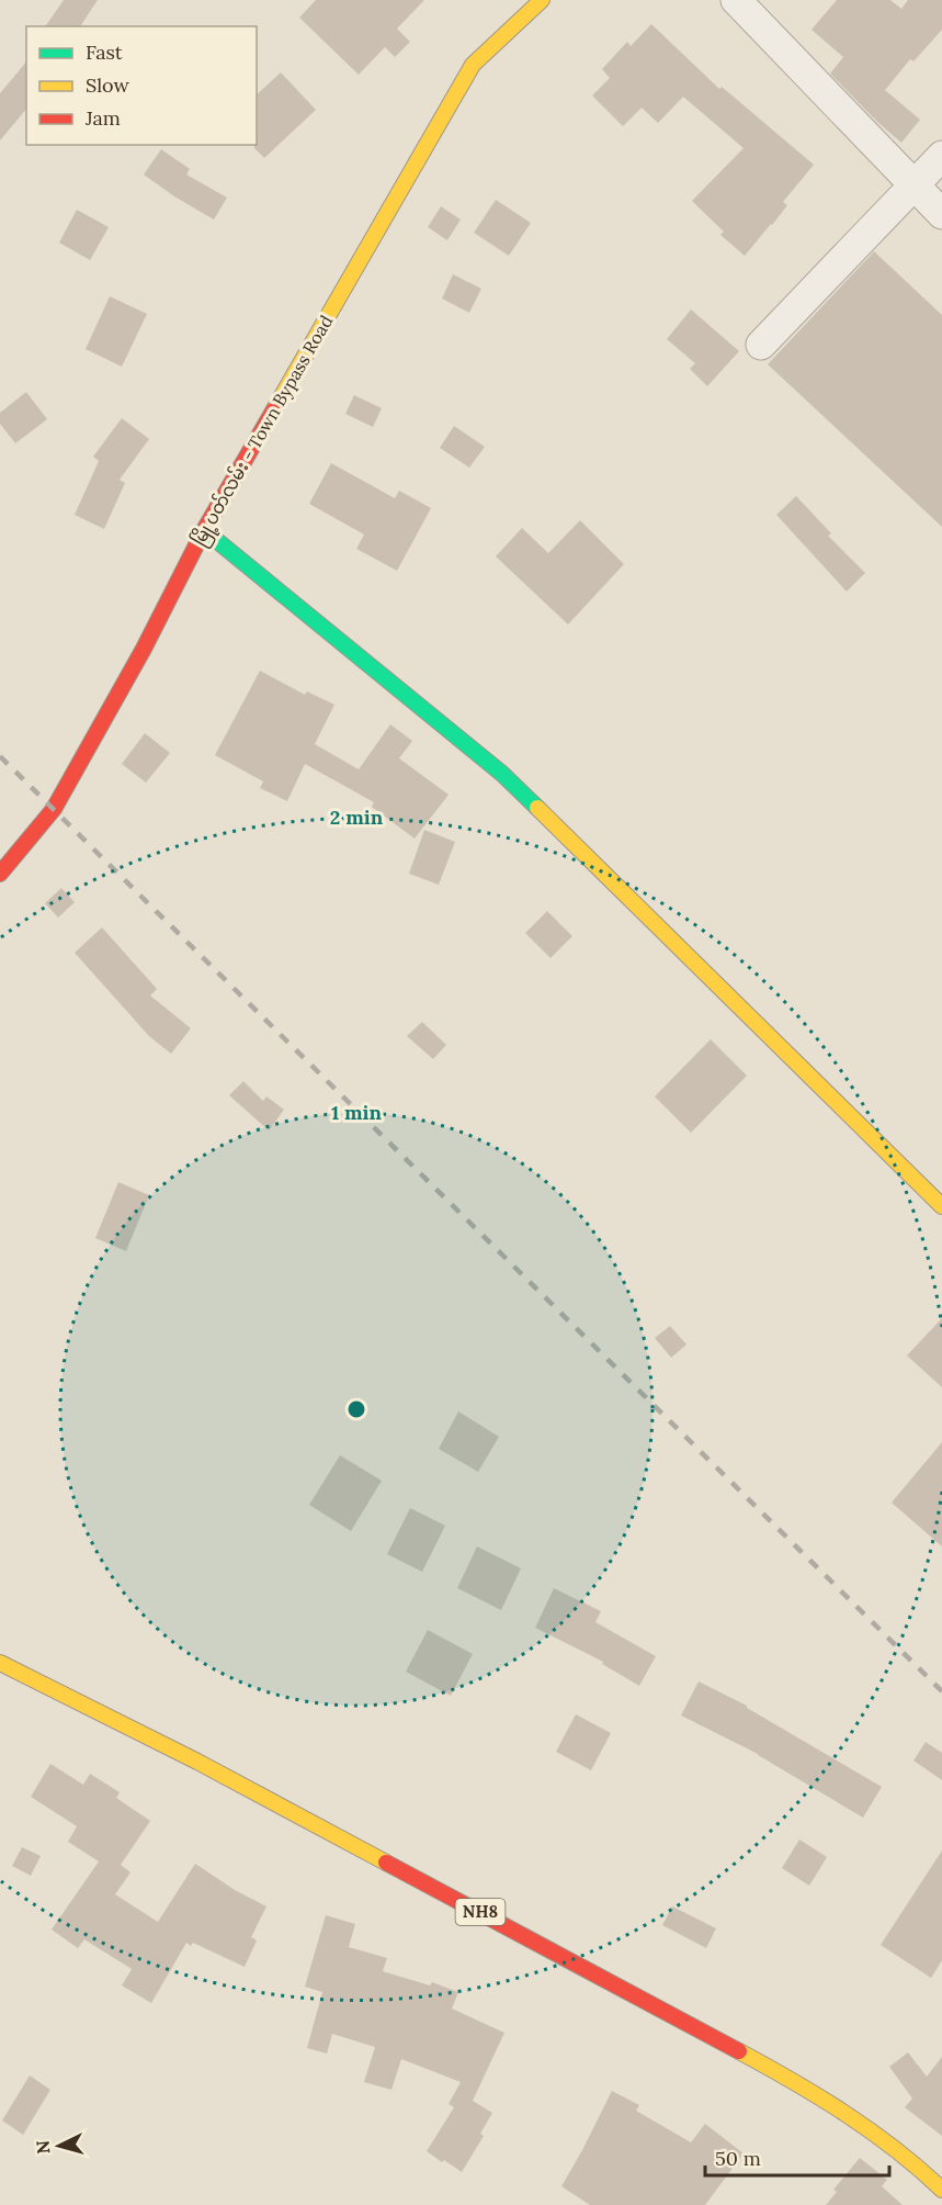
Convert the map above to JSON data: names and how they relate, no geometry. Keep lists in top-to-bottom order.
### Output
{
  "streets": {
    "main road": ["မြို့ပတ်လမ်း - Town Bypass Road", "NH8"]
  },
  "legend": ["Fast", "Slow", "Jam"],
  "scale_bar": "50 m",
  "north": "left",
  "rings": ["2 min", "1 min"]
}
